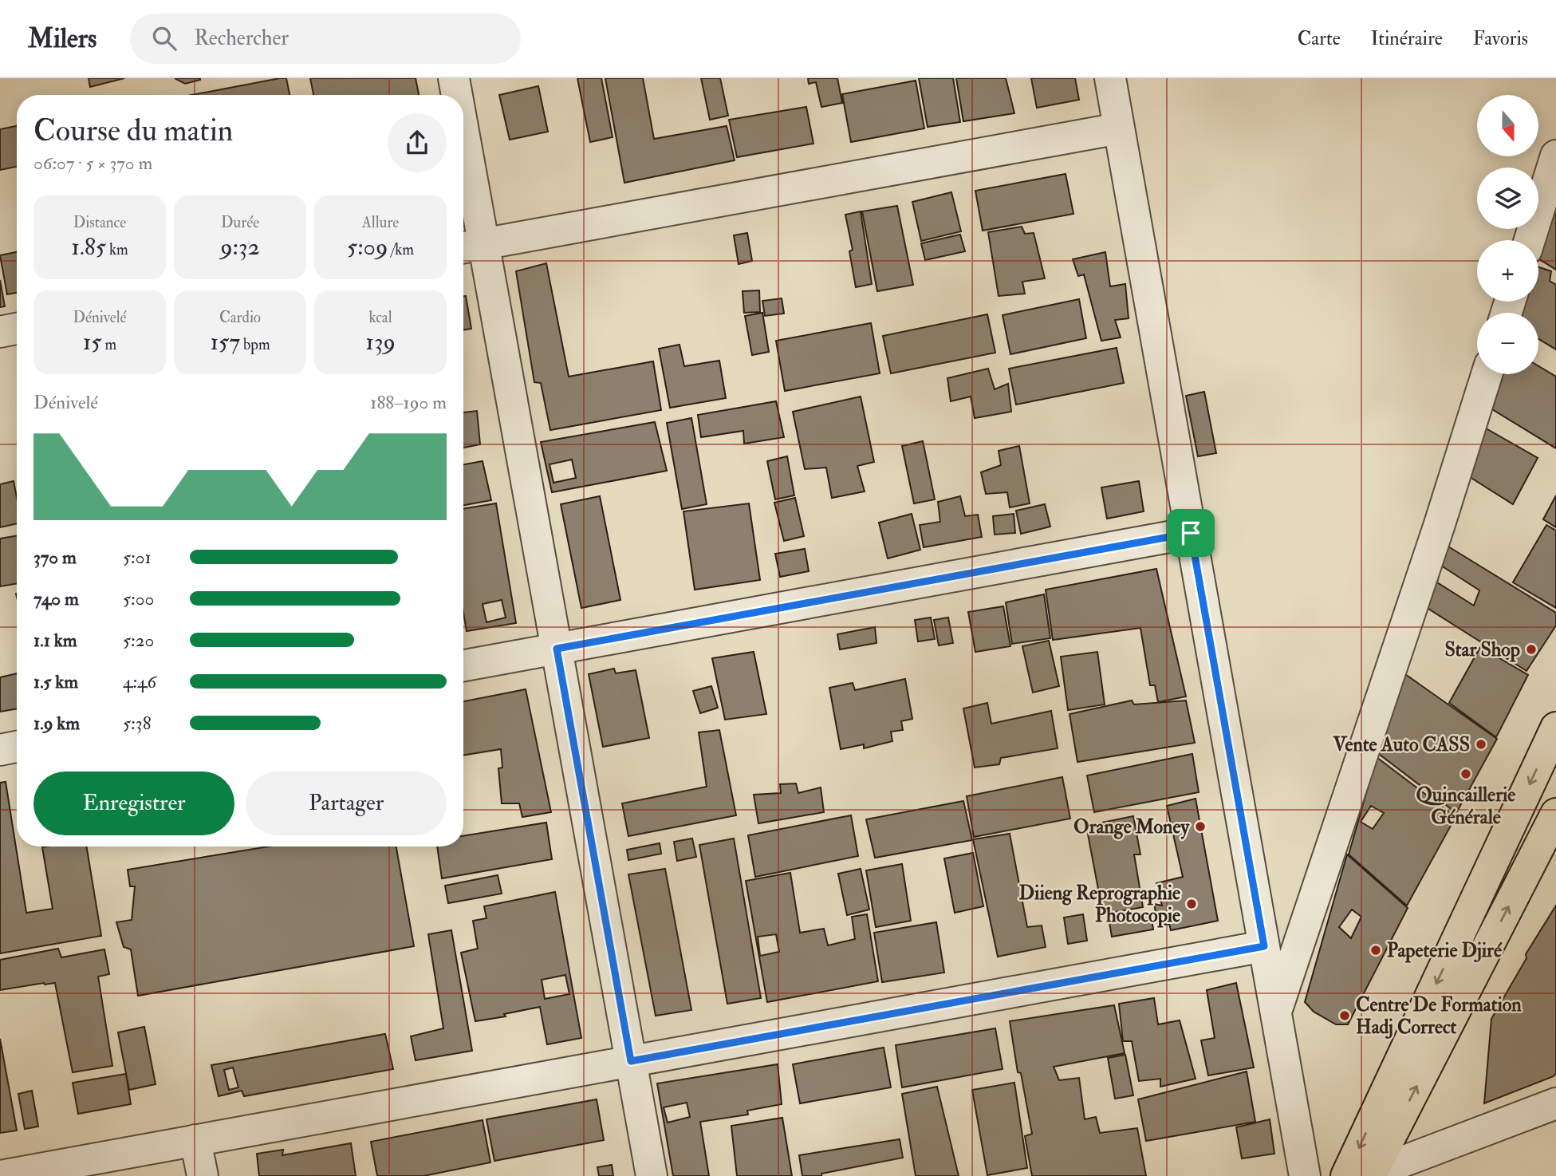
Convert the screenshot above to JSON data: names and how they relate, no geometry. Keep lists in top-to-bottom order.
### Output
{
  "places": [
    "Star Shop",
    "Vente Auto CASS",
    "Quincaillerie Générale",
    "Orange Money",
    "Diieng Reprographie Photocopie",
    "Papeterie Djiré",
    "Centre De Formation Hadj Correct"
  ],
  "north": "bottom",
  "page": {
    "header": "Milers",
    "search": "Rechercher",
    "nav": ["Carte", "Itinéraire", "Favoris"],
    "map_buttons": ["+", "−"],
    "heading": ["Course du matin", "06:07 · 5 × 370 m"],
    "stats": [
      ["Distance", "1.85 km"],
      ["Durée", "9:32"],
      ["Allure", "5:09 /km"],
      ["Dénivelé", "15 m"],
      ["Cardio", "157 bpm"],
      ["kcal", "139"]
    ],
    "chart": ["Dénivelé", "188–190 m"],
    "list": [
      {
        "name": "370 m",
        "note": "5:01"
      },
      {
        "name": "740 m",
        "note": "5:00"
      },
      {
        "name": "1.1 km",
        "note": "5:20"
      },
      {
        "name": "1.5 km",
        "note": "4:46"
      },
      {
        "name": "1.9 km",
        "note": "5:38"
      }
    ],
    "buttons": ["Enregistrer", "Partager"]
  }
}
